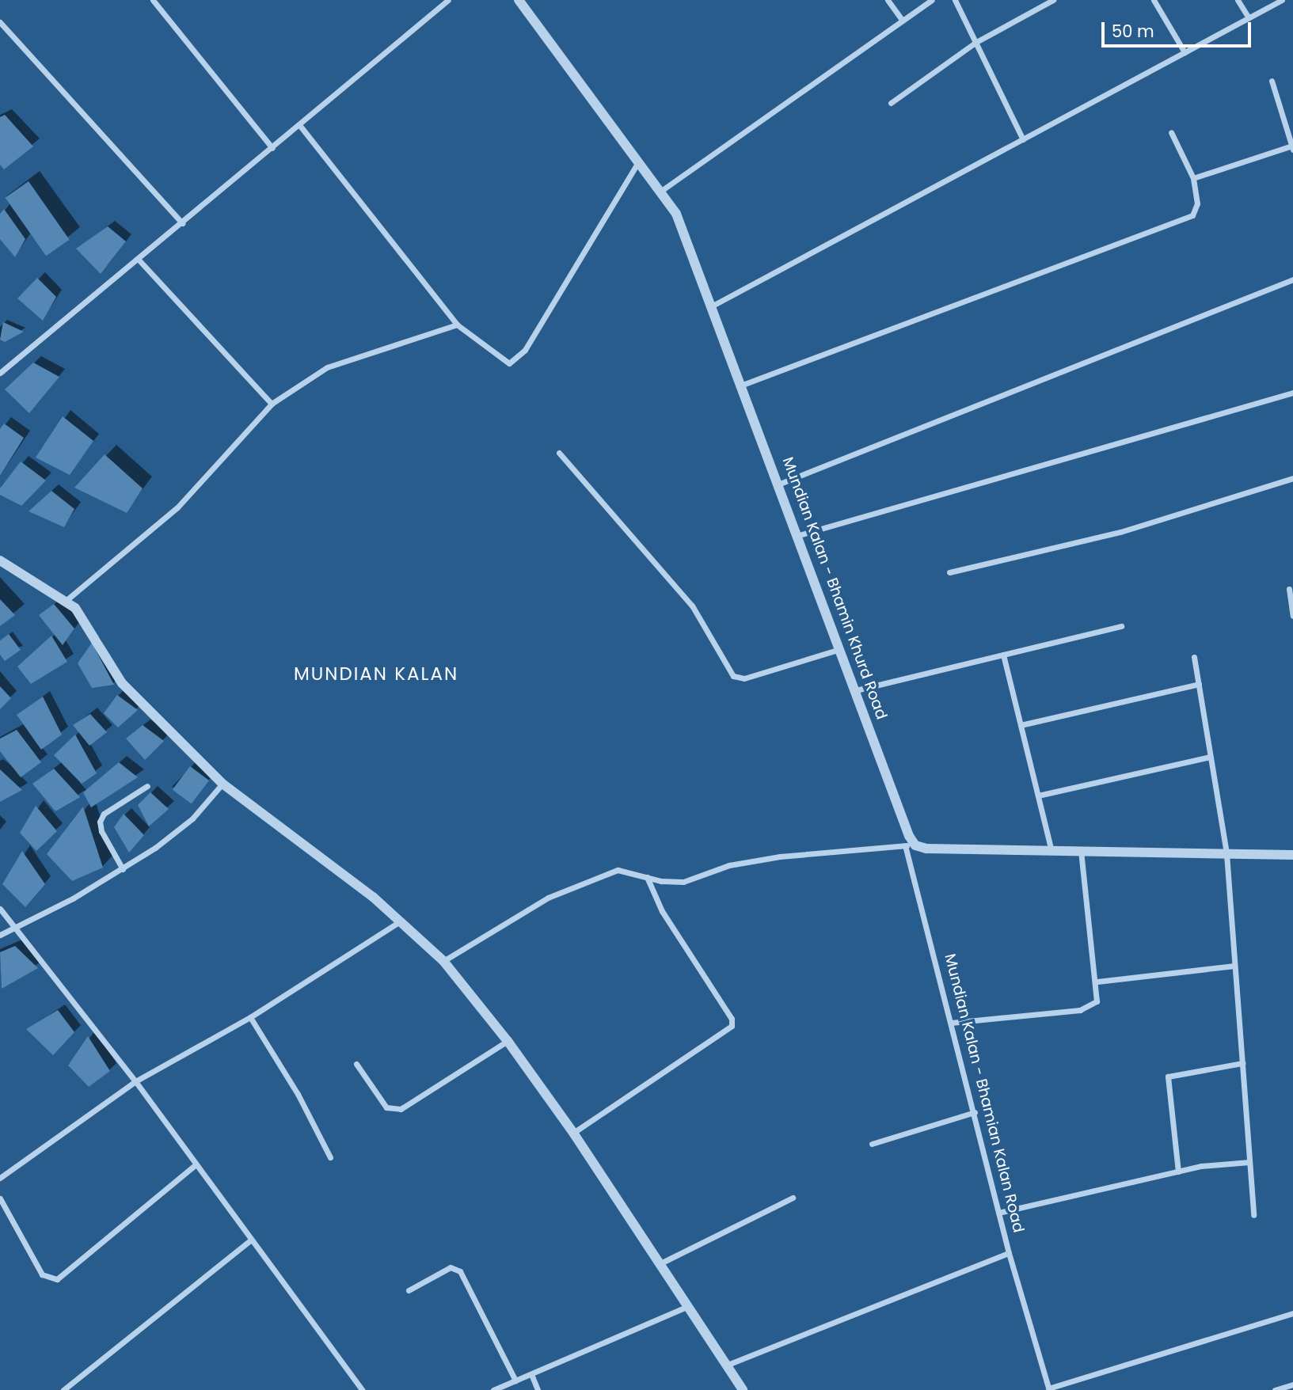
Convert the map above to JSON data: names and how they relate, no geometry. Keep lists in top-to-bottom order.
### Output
{
  "streets": {
    "street": ["Mundian Kalan - Bhamin Khurd Road", "Mundian Kalan - Bhamian Kalan Road"]
  },
  "districts": ["MUNDIAN KALAN"],
  "scale_bar": "50 m"
}
